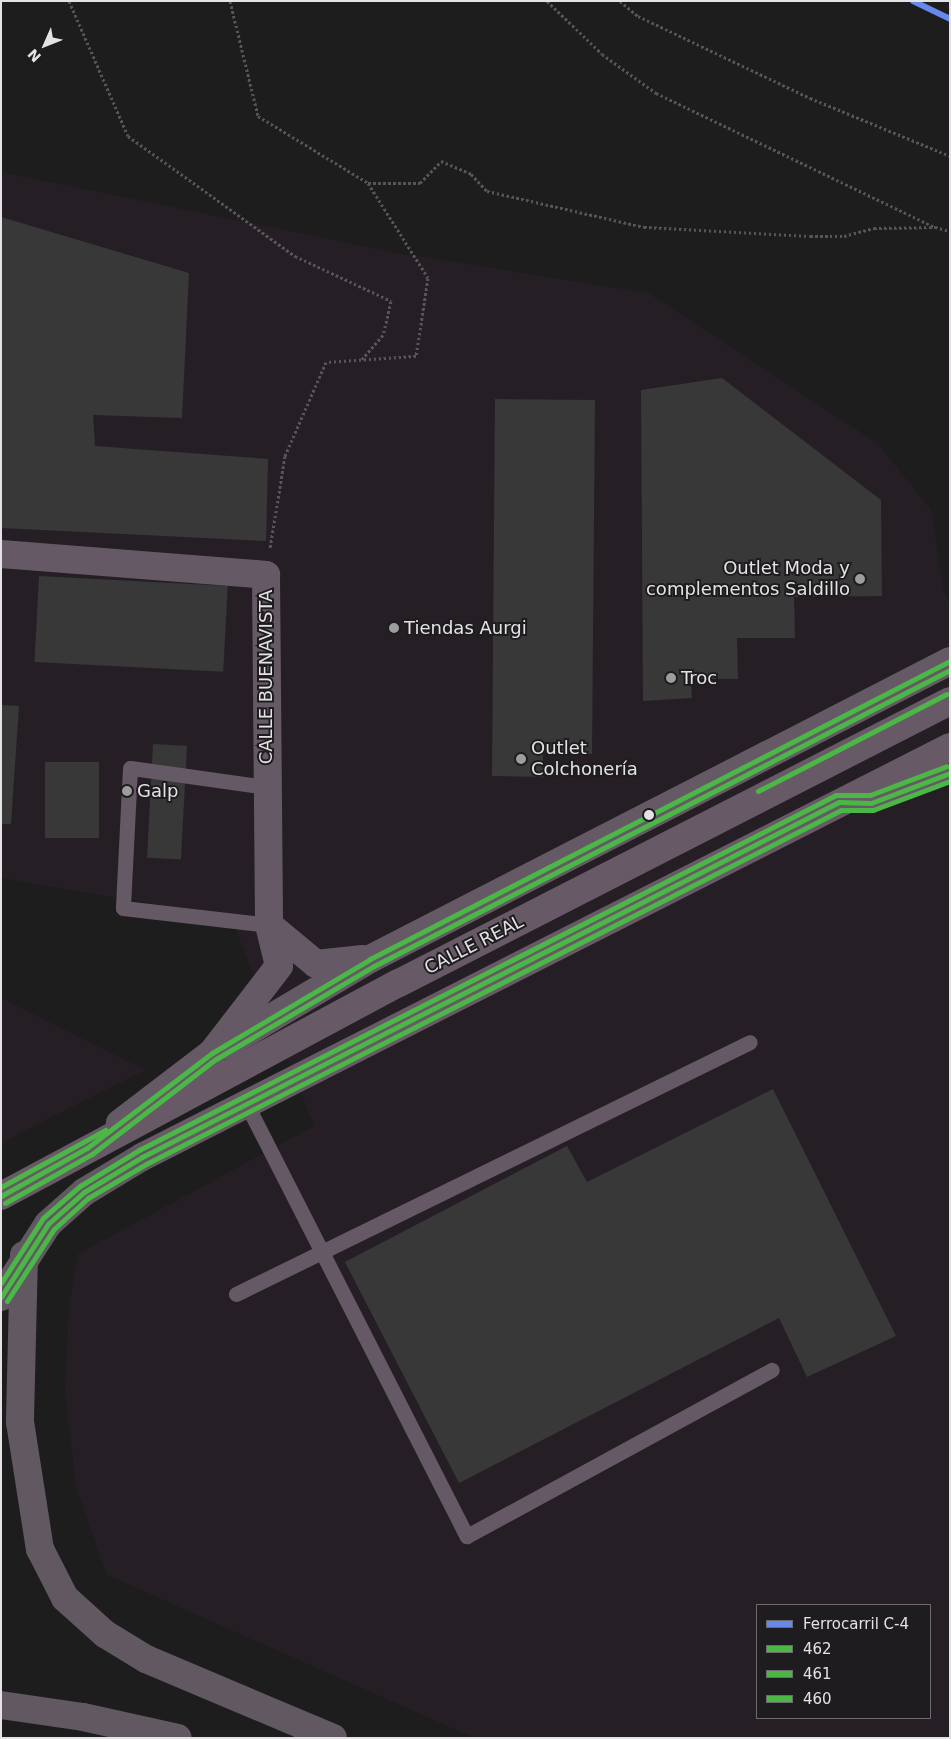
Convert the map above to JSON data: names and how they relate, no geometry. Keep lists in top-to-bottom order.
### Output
{
  "streets": {
    "main road": ["CALLE REAL"],
    "street": ["CALLE BUENAVISTA"]
  },
  "crossings": [
    ["CALLE BUENAVISTA", "CALLE REAL"]
  ],
  "places": [
    "Outlet Moda y complementos Saldillo",
    "Tiendas Aurgi",
    "Troc",
    "Outlet Colchonería",
    "Galp"
  ],
  "lines": [
    "rail line C-4",
    "transit line 462",
    "transit line 461",
    "transit line 460"
  ],
  "legend": [
    "Ferrocarril C-4",
    "462",
    "461",
    "460"
  ],
  "north": "bottom left"
}
